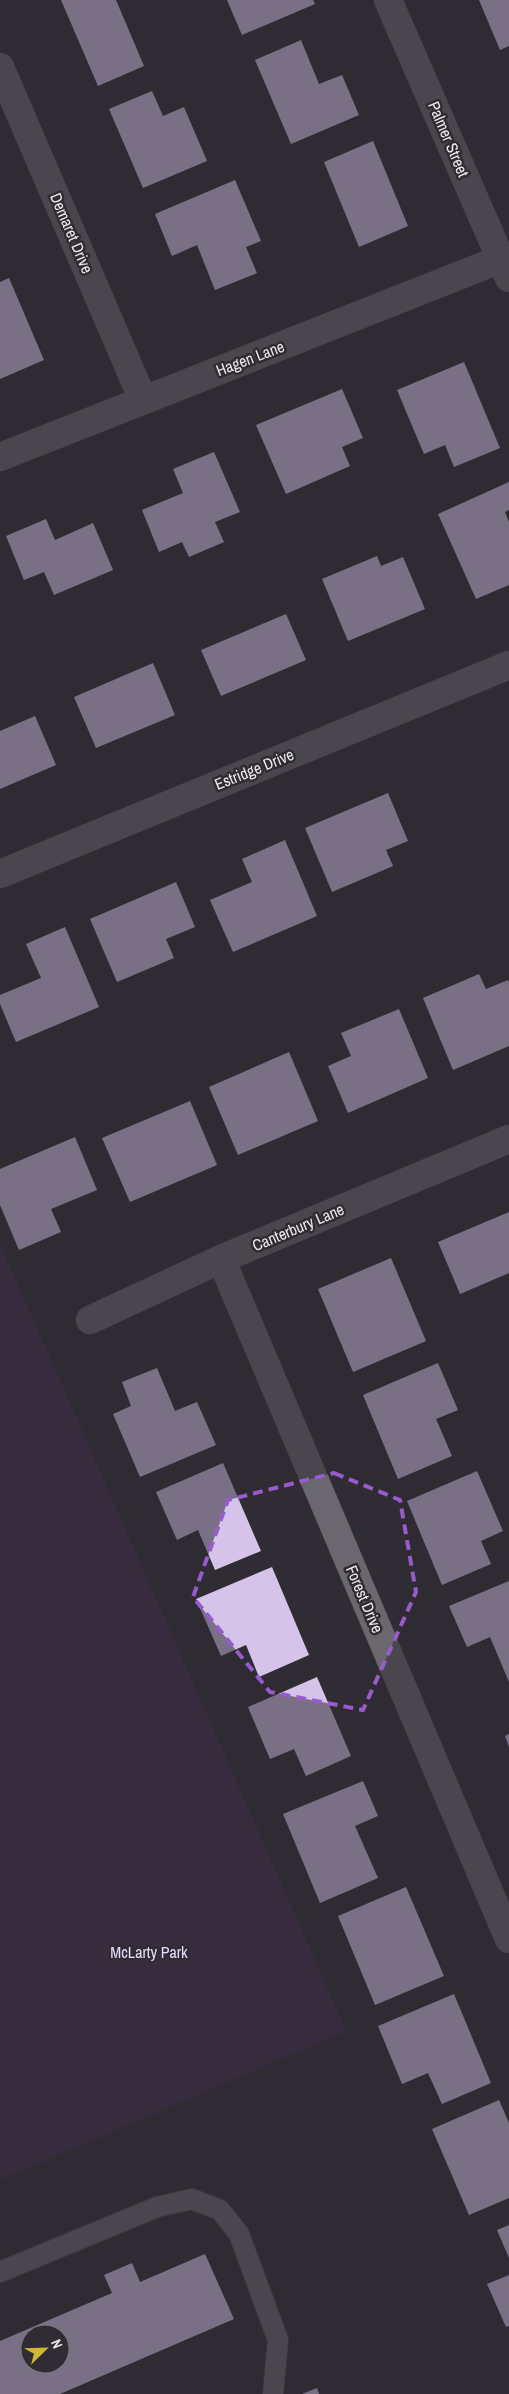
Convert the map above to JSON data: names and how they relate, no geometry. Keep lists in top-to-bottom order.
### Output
{
  "streets": {
    "street": [
      "Palmer Street",
      "Demaret Drive",
      "Hagen Lane",
      "Estridge Drive",
      "Canterbury Lane",
      "Forest Drive"
    ]
  },
  "crossings": [
    ["Palmer Street", "Hagen Lane"],
    ["Demaret Drive", "Hagen Lane"],
    ["Canterbury Lane", "Forest Drive"]
  ],
  "parks": ["McLarty Park"],
  "north": "top right"
}
